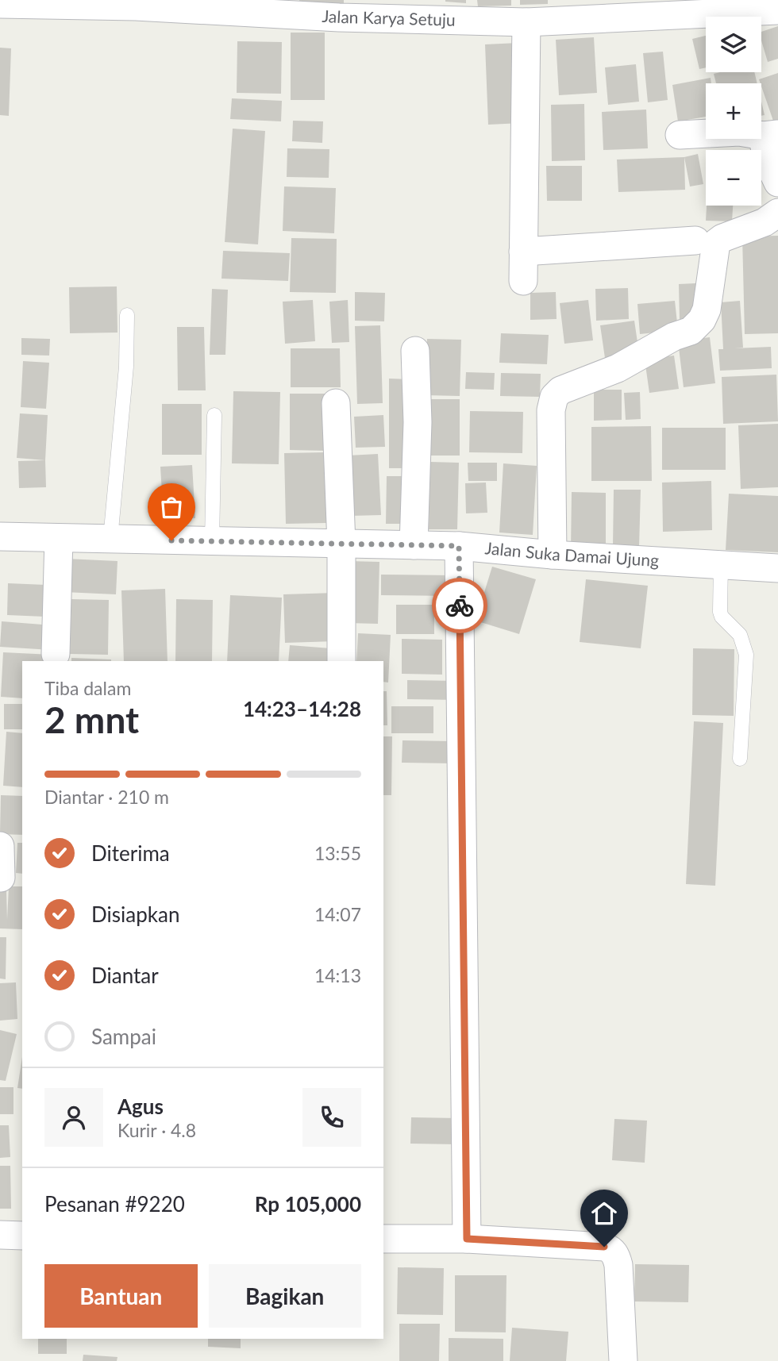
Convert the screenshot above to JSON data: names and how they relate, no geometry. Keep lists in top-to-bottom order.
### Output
{
  "streets": {
    "street": ["Jalan Karya Setuju", "Jalan Suka Damai Ujung"]
  },
  "page": {
    "map_buttons": ["+", "−"],
    "heading": ["2 mnt", "Tiba dalam", "14:23–14:28"],
    "panel": [
      "Agus",
      "Kurir · 4.8",
      "Pesanan #9220",
      "Rp 105,000"
    ],
    "bar": "Diantar · 210 m",
    "list": [
      ["Diterima", "13:55"],
      ["Disiapkan", "14:07"],
      ["Diantar", "14:13"],
      "Sampai"
    ],
    "buttons": ["Bantuan", "Bagikan"]
  }
}
